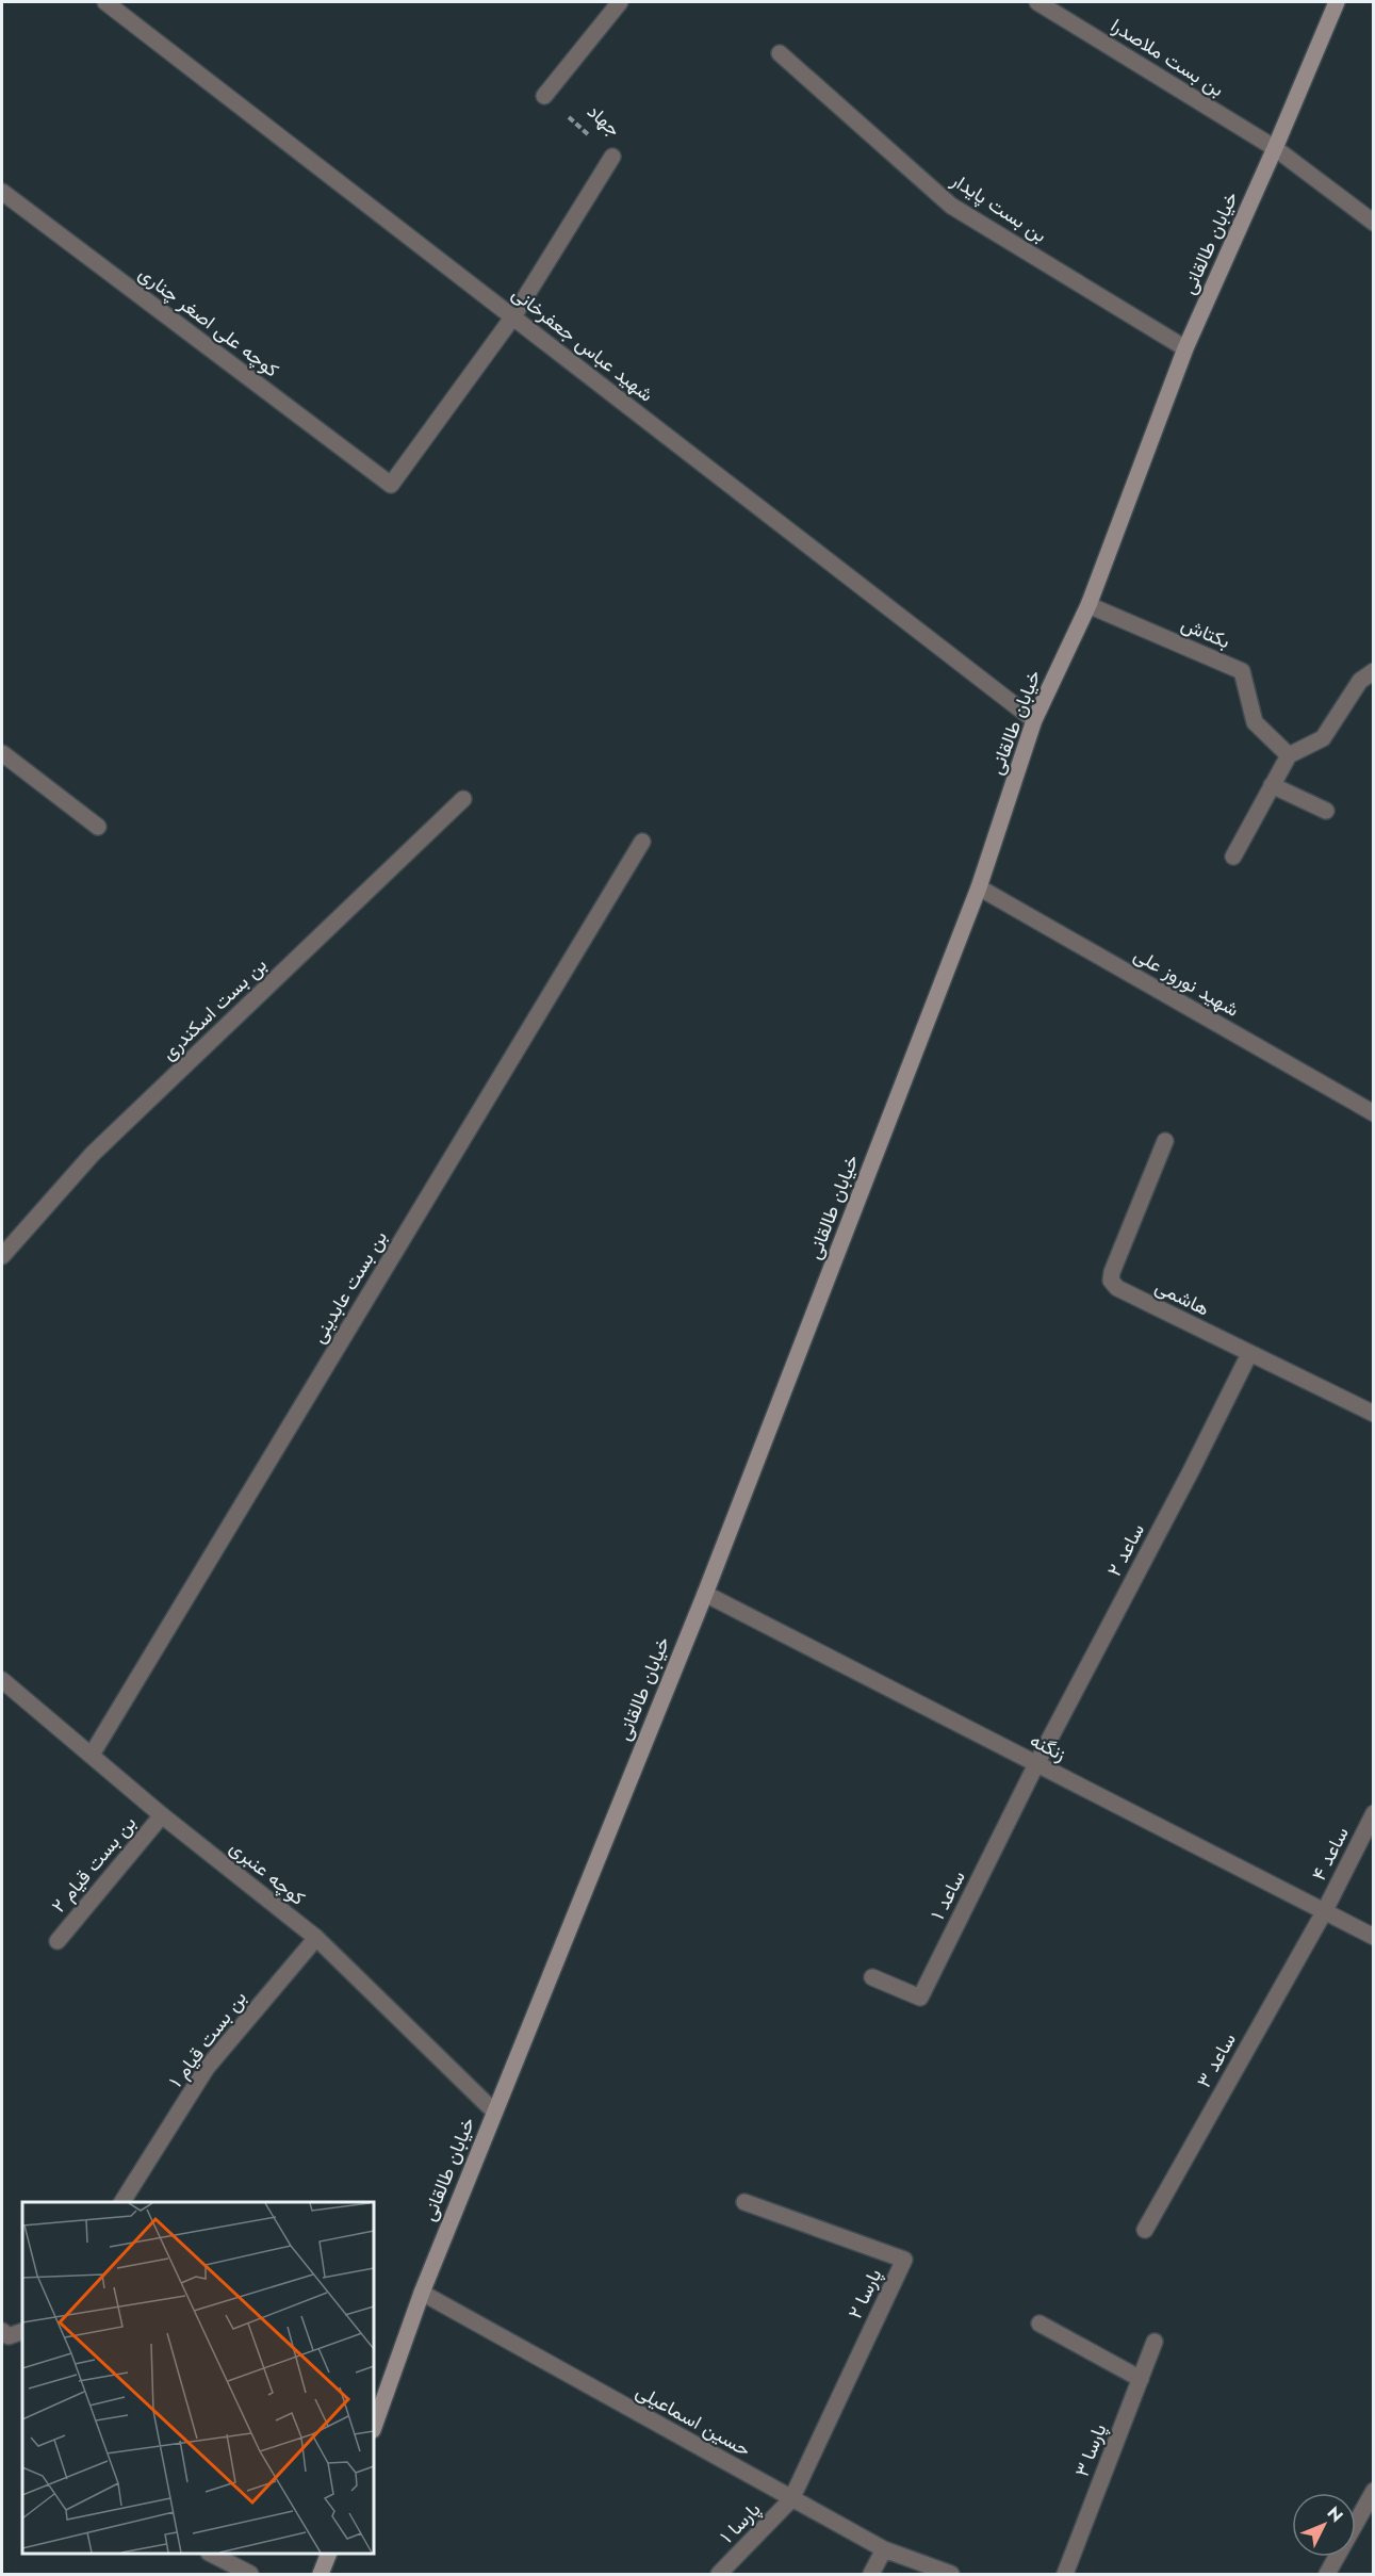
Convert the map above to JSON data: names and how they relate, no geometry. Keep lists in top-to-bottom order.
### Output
{
  "streets": {
    "main road": ["خیابان طالقانی"],
    "street": [
      "بن بست ملاصدرا",
      "جهاد",
      "بن بست پایدار",
      "کوچه علی اصغر چناری",
      "شهید عباس جعفرخانی",
      "بکتاش",
      "شهید نوروز علی",
      "بن بست اسکندری",
      "بن بست عابدینی",
      "هاشمی",
      "ساعد ۲",
      "زنگنه",
      "ساعد ۴",
      "بن بست قیام ۲",
      "کوچه عنبری",
      "ساعد ۱",
      "بن بست قیام ۱",
      "ساعد ۳",
      "پارسا ۲",
      "حسین اسماعیلی",
      "پارسا ۳",
      "پارسا ۱"
    ]
  },
  "crossings": [
    ["بن بست ملاصدرا", "خیابان طالقانی"],
    ["جهاد", "کوچه علی اصغر چناری"],
    ["جهاد", "شهید عباس جعفرخانی"],
    ["بن بست پایدار", "خیابان طالقانی"],
    ["خیابان طالقانی", "شهید عباس جعفرخانی"],
    ["خیابان طالقانی", "بکتاش"],
    ["خیابان طالقانی", "شهید نوروز علی"],
    ["خیابان طالقانی", "زنگنه"],
    ["خیابان طالقانی", "کوچه عنبری"],
    ["خیابان طالقانی", "حسین اسماعیلی"],
    ["بن بست عابدینی", "کوچه عنبری"],
    ["هاشمی", "ساعد ۲"],
    ["ساعد ۲", "زنگنه"],
    ["ساعد ۲", "ساعد ۱"],
    ["زنگنه", "ساعد ۴"],
    ["زنگنه", "ساعد ۱"],
    ["زنگنه", "ساعد ۳"],
    ["ساعد ۴", "ساعد ۳"],
    ["بن بست قیام ۲", "کوچه عنبری"],
    ["کوچه عنبری", "بن بست قیام ۱"],
    ["پارسا ۲", "حسین اسماعیلی"],
    ["پارسا ۲", "پارسا ۱"],
    ["حسین اسماعیلی", "پارسا ۱"]
  ],
  "north": "top right"
}
